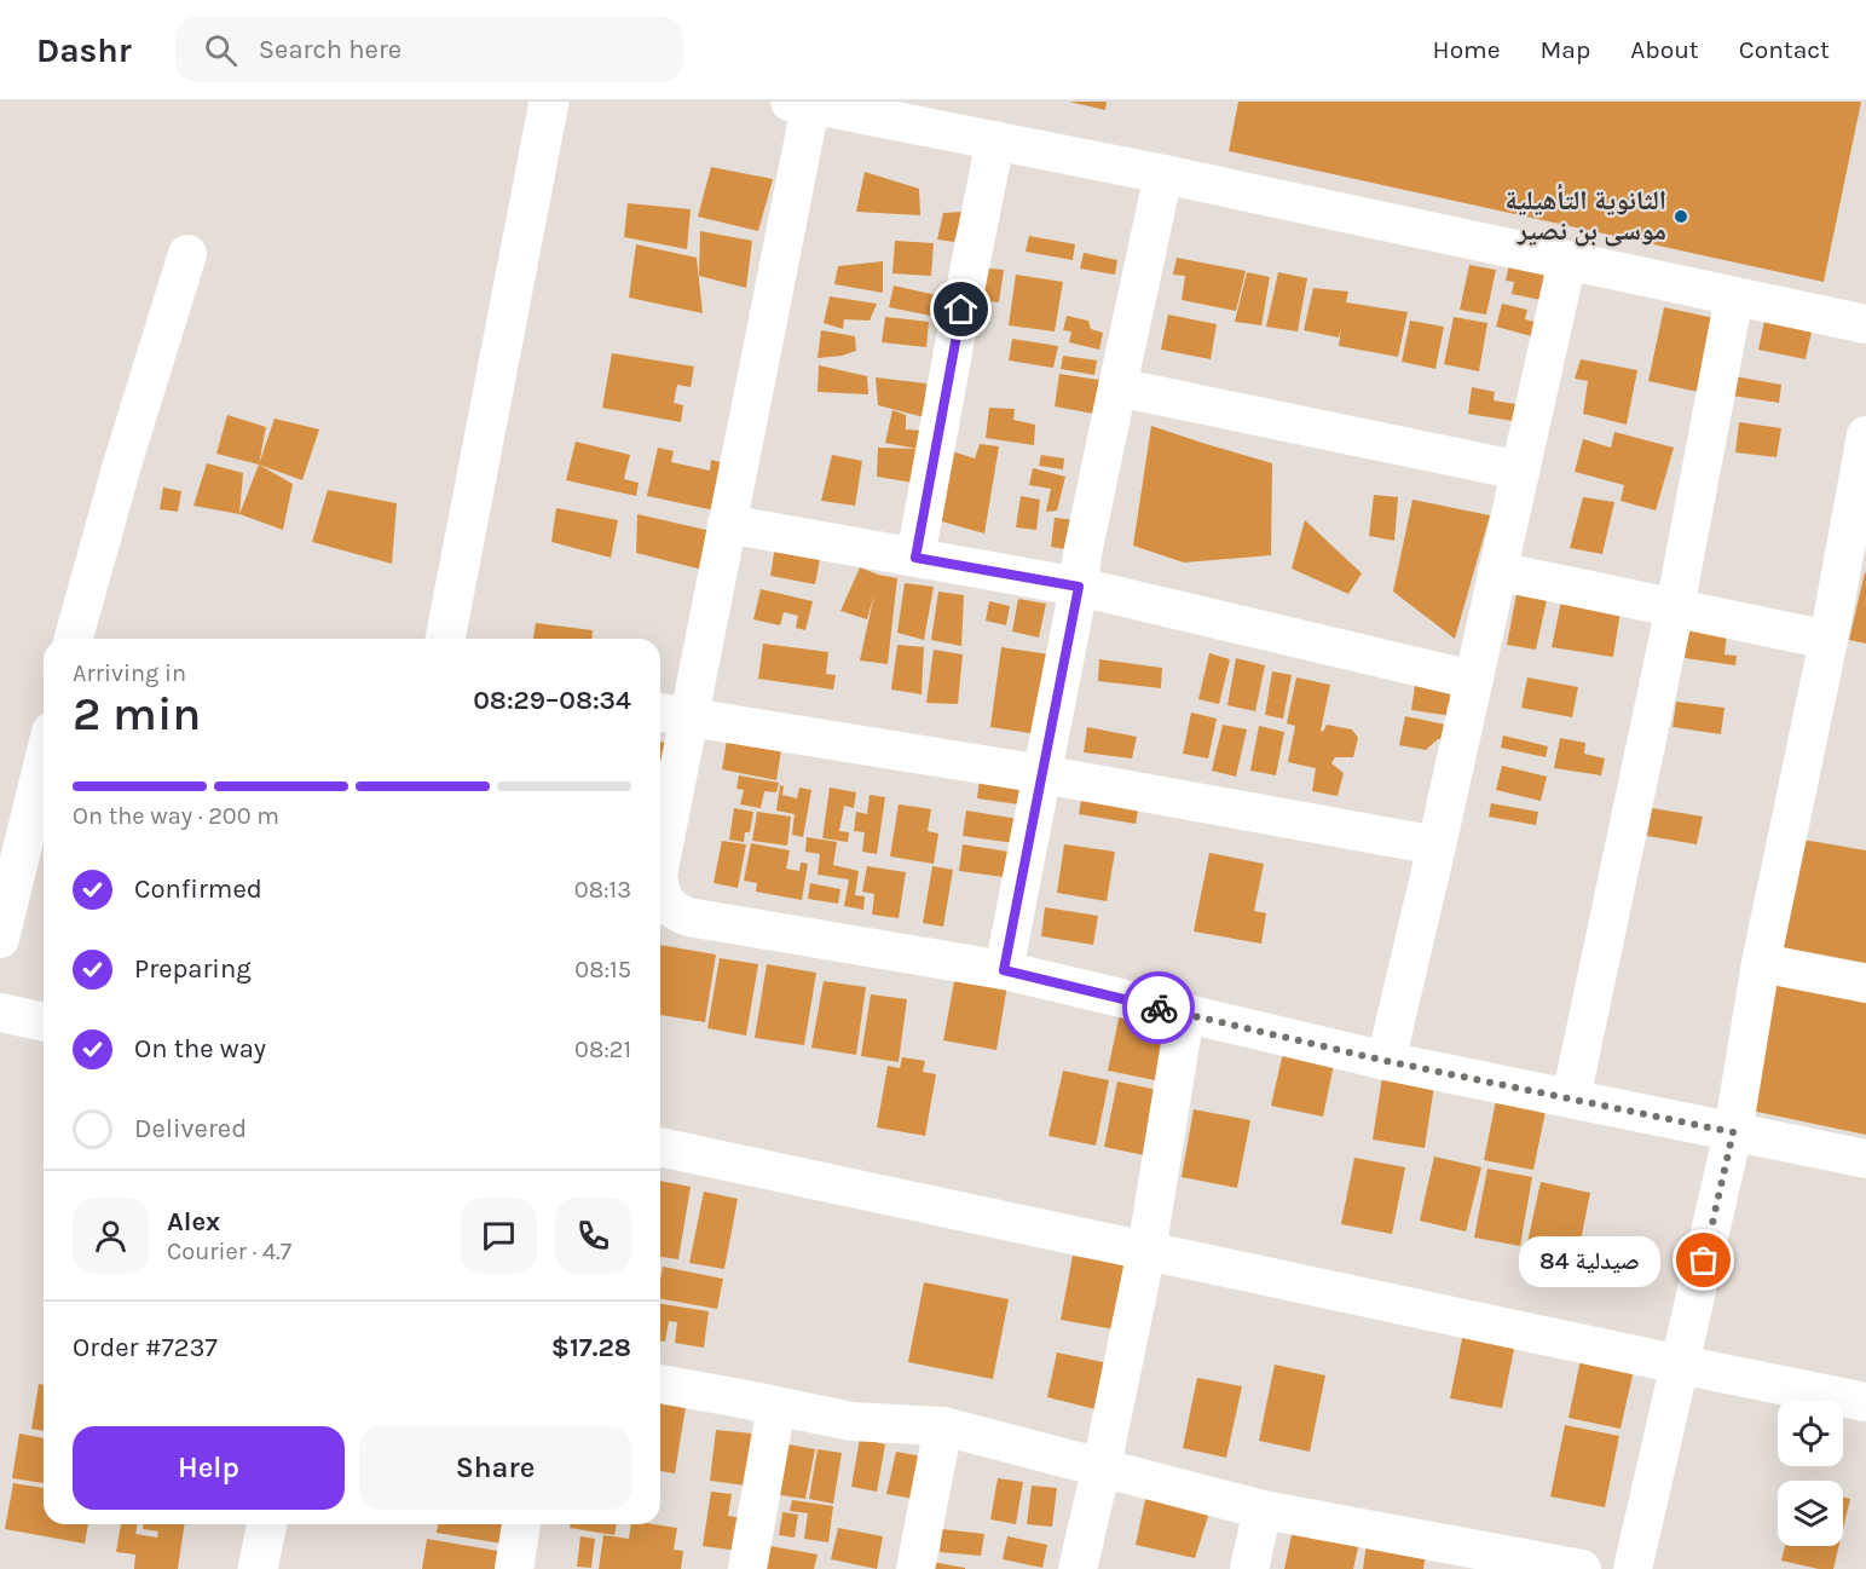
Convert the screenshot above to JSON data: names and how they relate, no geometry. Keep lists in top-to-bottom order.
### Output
{
  "places": ["الثانوية التأهيلية موسى بن نصير", "84 صيدلية"],
  "page": {
    "header": "Dashr",
    "search": "Search here",
    "nav": [
      "Home",
      "Map",
      "About",
      "Contact"
    ],
    "heading": ["2 min", "Arriving in", "08:29–08:34"],
    "panel": [
      "Alex",
      "Courier · 4.7",
      "Order #7237",
      "$17.28"
    ],
    "bar": "On the way · 200 m",
    "list": [
      ["Confirmed", "08:13"],
      ["Preparing", "08:15"],
      ["On the way", "08:21"],
      "Delivered"
    ],
    "bubble": "84 صيدلية",
    "buttons": ["Help", "Share"]
  }
}
